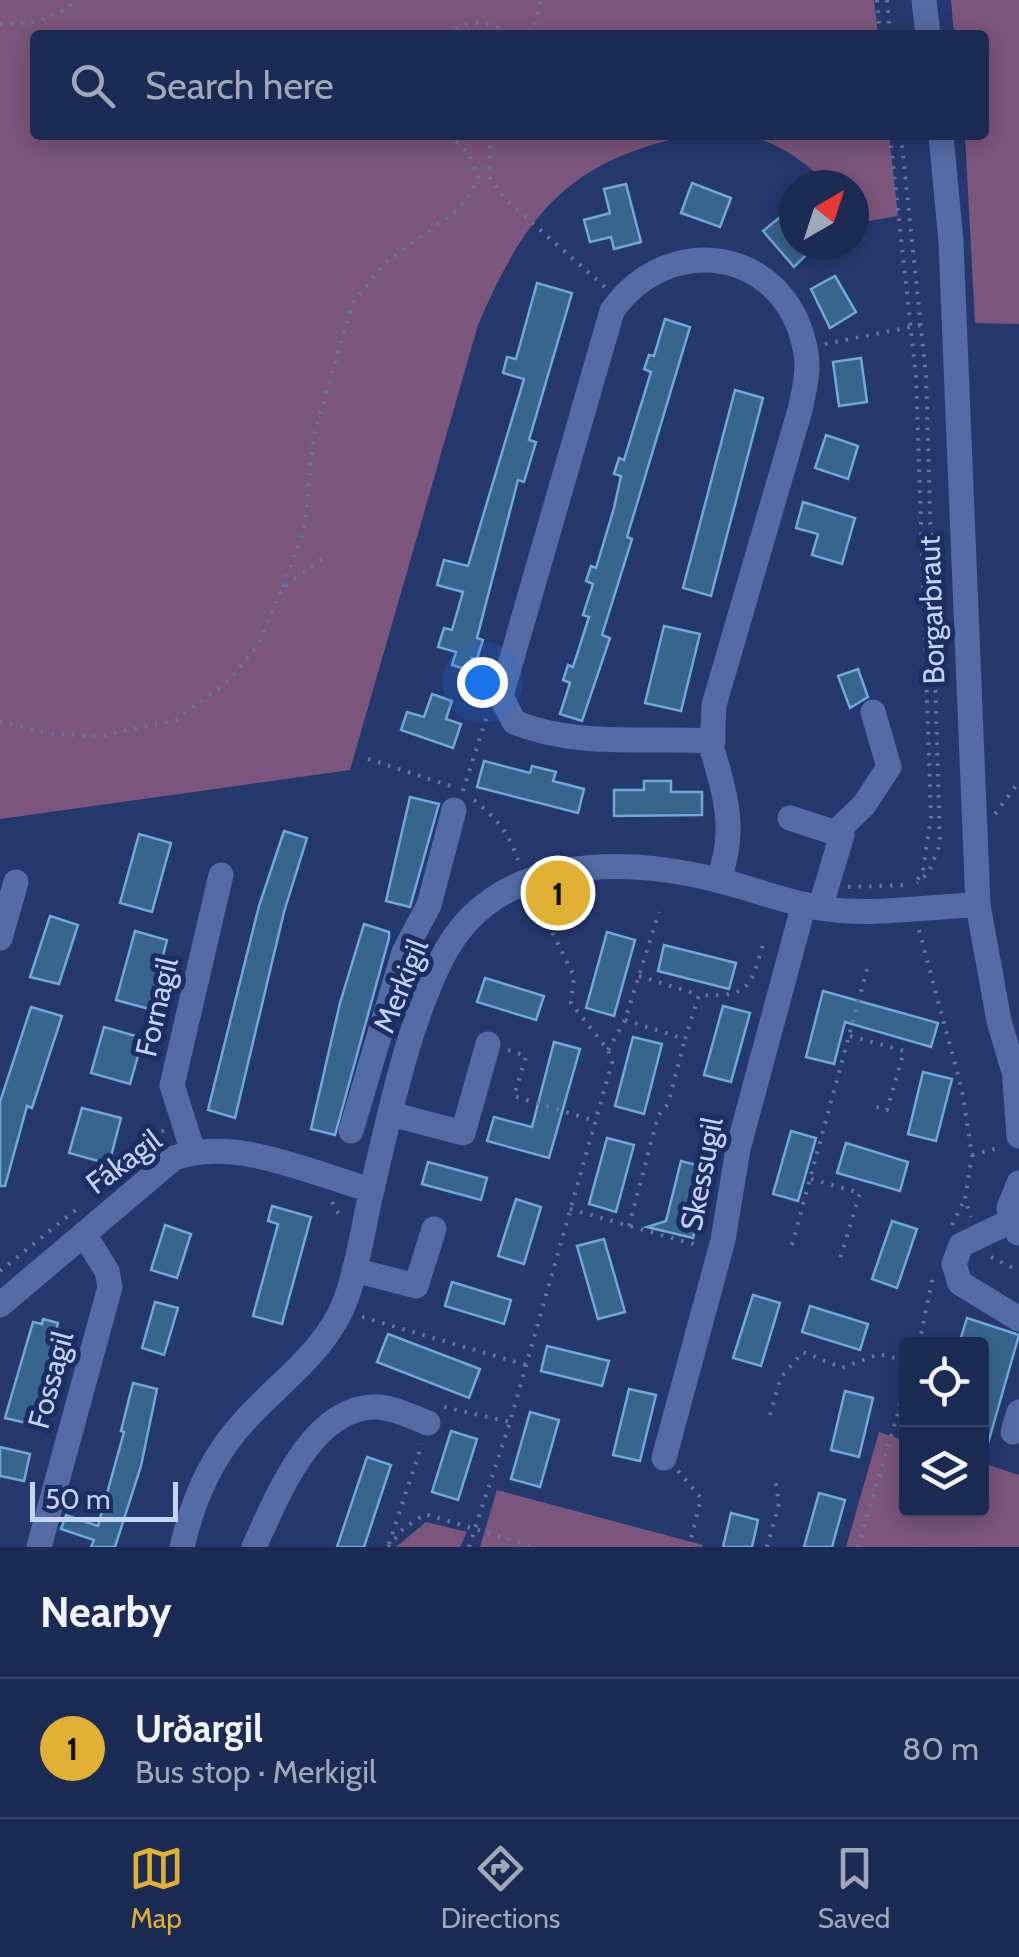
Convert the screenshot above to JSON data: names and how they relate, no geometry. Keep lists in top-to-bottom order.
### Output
{
  "streets": {
    "street": [
      "Borgarbraut",
      "Merkigil",
      "Fornagil",
      "Fákagil",
      "Skessugil",
      "Fossagil"
    ]
  },
  "crossings": [
    ["Borgarbraut", "Merkigil"],
    ["Merkigil", "Fákagil"],
    ["Merkigil", "Skessugil"],
    ["Fornagil", "Fákagil"],
    ["Fákagil", "Fossagil"]
  ],
  "scale_bar": "50 m",
  "north": "top right",
  "page": {
    "search": "Search here",
    "pins": "1",
    "scale": "50 m",
    "heading": "Nearby",
    "list": [
      {
        "mark": "1",
        "name": "Urðargil",
        "note": "Bus stop · Merkigil",
        "value": "80 m"
      }
    ],
    "nav": ["Map", "Directions", "Saved"]
  }
}
